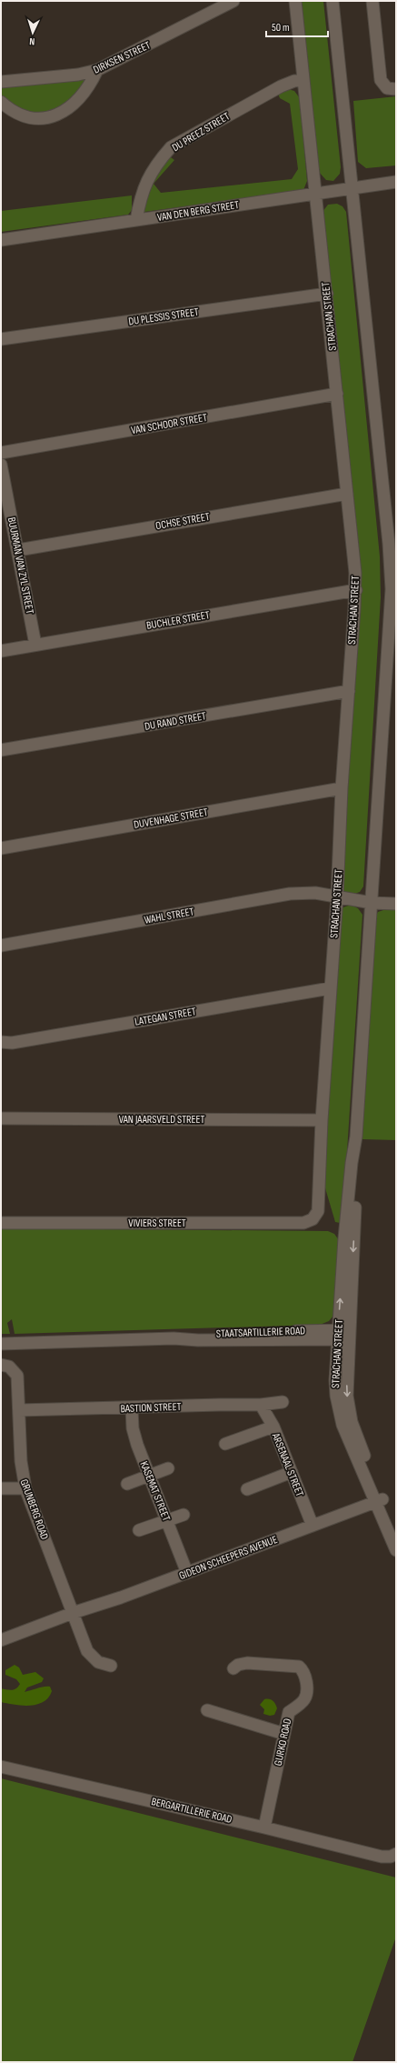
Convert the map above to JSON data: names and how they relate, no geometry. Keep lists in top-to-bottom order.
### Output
{
  "streets": {
    "street": [
      "DIRKSEN STREET",
      "DU PREEZ STREET",
      "VAN DEN BERG STREET",
      "DU PLESSIS STREET",
      "STRACHAN STREET",
      "VAN SCHOOR STREET",
      "OCHSE STREET",
      "BUURMAN VAN ZYL STREET",
      "BUCHLER STREET",
      "DU RAND STREET",
      "DUVENHAGE STREET",
      "WAHL STREET",
      "LATEGAN STREET",
      "VAN JAARSVELD STREET",
      "VIVIERS STREET",
      "STAATSARTILLERIE ROAD",
      "BASTION STREET",
      "ARSENAAL STREET",
      "KASEMAT STREET",
      "GRUNBERG ROAD",
      "GIDEON SCHEEPERS AVENUE",
      "GURKO ROAD",
      "BERGARTILLERIE ROAD"
    ]
  },
  "crossings": [
    ["DU PREEZ STREET", "VAN DEN BERG STREET"],
    ["DU PREEZ STREET", "STRACHAN STREET"],
    ["VAN DEN BERG STREET", "STRACHAN STREET"],
    ["DU PLESSIS STREET", "STRACHAN STREET"],
    ["STRACHAN STREET", "VAN SCHOOR STREET"],
    ["STRACHAN STREET", "OCHSE STREET"],
    ["STRACHAN STREET", "BUCHLER STREET"],
    ["STRACHAN STREET", "DU RAND STREET"],
    ["STRACHAN STREET", "DUVENHAGE STREET"],
    ["STRACHAN STREET", "WAHL STREET"],
    ["STRACHAN STREET", "LATEGAN STREET"],
    ["STRACHAN STREET", "VAN JAARSVELD STREET"],
    ["STRACHAN STREET", "VIVIERS STREET"],
    ["STRACHAN STREET", "STAATSARTILLERIE ROAD"],
    ["STRACHAN STREET", "GIDEON SCHEEPERS AVENUE"],
    ["OCHSE STREET", "BUURMAN VAN ZYL STREET"],
    ["BUURMAN VAN ZYL STREET", "BUCHLER STREET"],
    ["BASTION STREET", "ARSENAAL STREET"],
    ["BASTION STREET", "KASEMAT STREET"],
    ["BASTION STREET", "GRUNBERG ROAD"],
    ["ARSENAAL STREET", "GIDEON SCHEEPERS AVENUE"],
    ["KASEMAT STREET", "GIDEON SCHEEPERS AVENUE"],
    ["GRUNBERG ROAD", "GIDEON SCHEEPERS AVENUE"],
    ["GURKO ROAD", "BERGARTILLERIE ROAD"]
  ],
  "scale_bar": "50 m",
  "north": "bottom"
}
